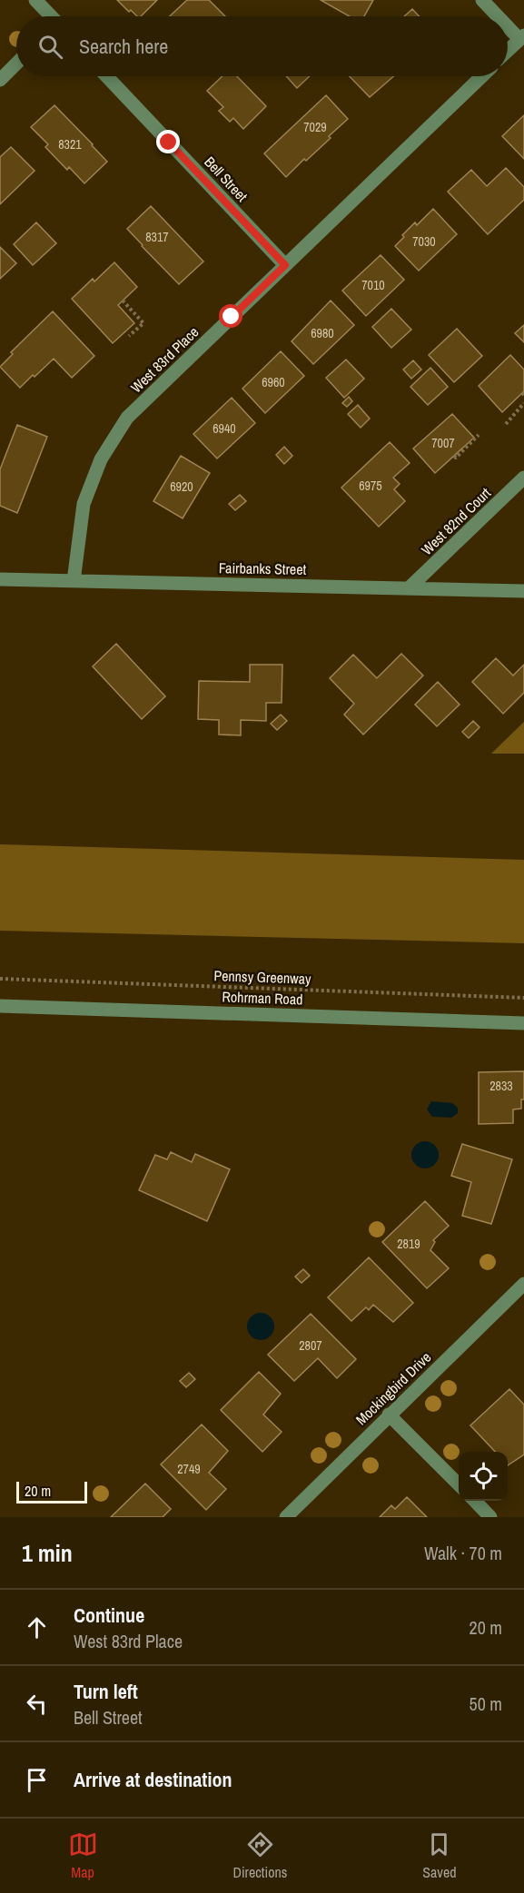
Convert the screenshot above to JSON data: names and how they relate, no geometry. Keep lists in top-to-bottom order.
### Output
{
  "streets": {
    "street": [
      "Bell Street",
      "West 83rd Place",
      "West 82nd Court",
      "Fairbanks Street",
      "Rohrman Road",
      "Mockingbird Drive"
    ],
    "path": ["Pennsy Greenway"]
  },
  "crossings": [
    ["Bell Street", "West 83rd Place"],
    ["West 83rd Place", "Fairbanks Street"],
    ["West 82nd Court", "Fairbanks Street"]
  ],
  "house_numbers": [
    "7029",
    "8321",
    "8317",
    "7030",
    "7010",
    "6980",
    "6960",
    "6940",
    "7007",
    "6975",
    "6920",
    "2833",
    "2819",
    "2807",
    "2749"
  ],
  "scale_bar": "20 m",
  "page": {
    "search": "Search here",
    "scale": "20 m",
    "heading": ["1 min", "Walk · 70 m"],
    "list": [
      ["Continue", "West 83rd Place", "20 m"],
      ["Turn left", "Bell Street", "50 m"],
      "Arrive at destination"
    ],
    "nav": ["Map", "Directions", "Saved"]
  }
}
